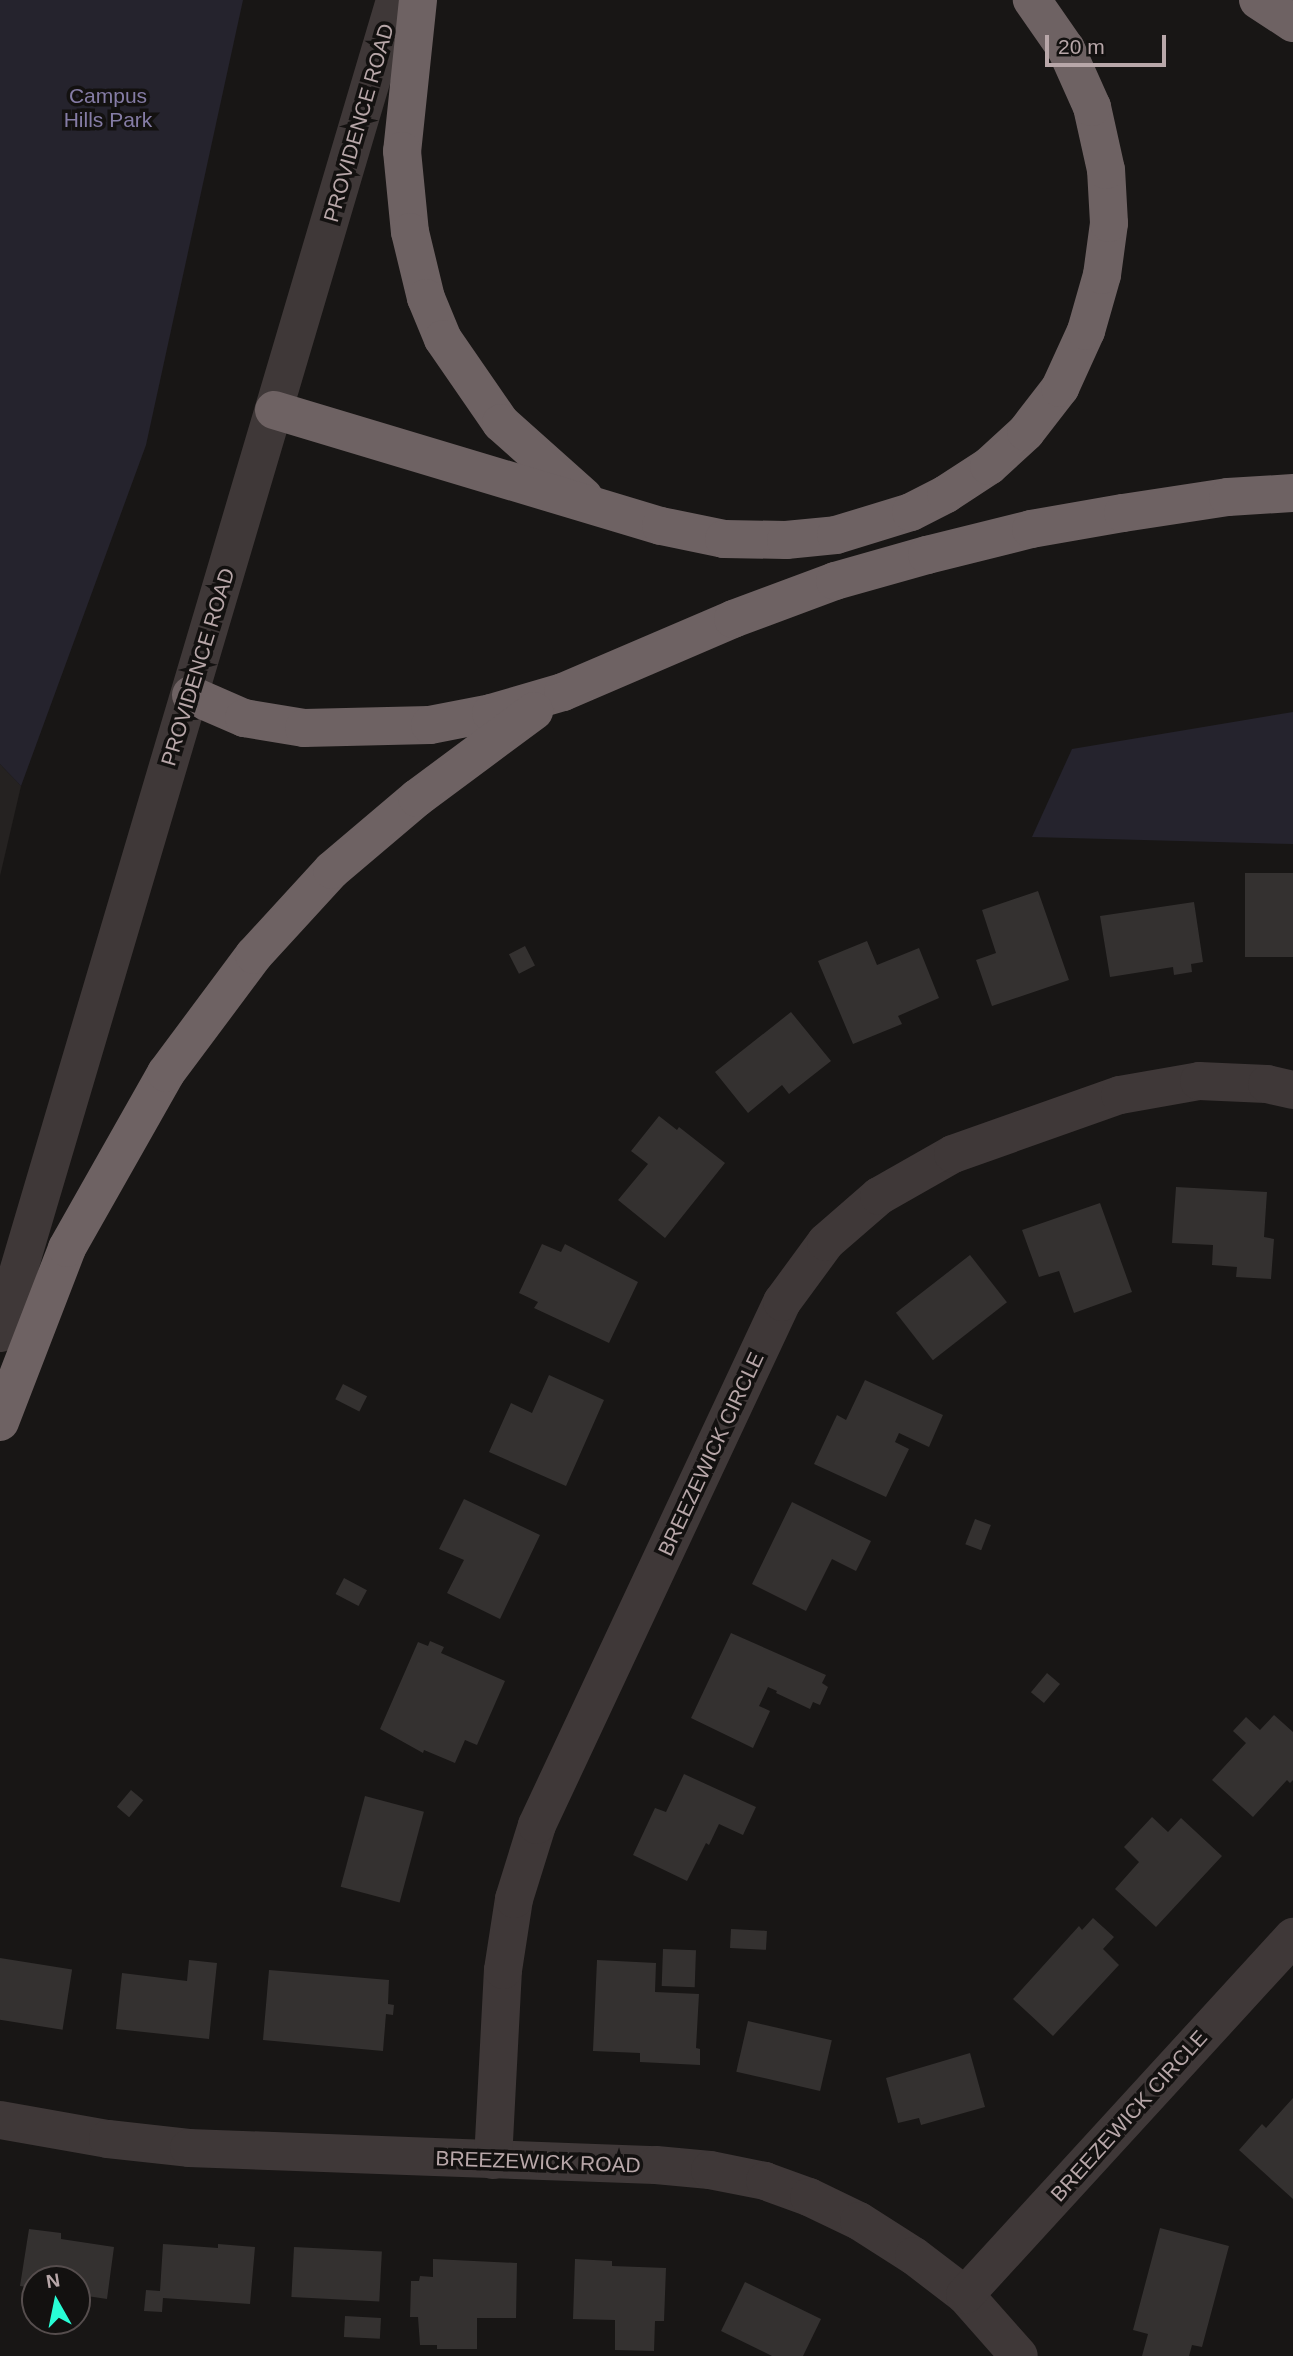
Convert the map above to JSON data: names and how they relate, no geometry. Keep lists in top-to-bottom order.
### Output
{
  "streets": {
    "street": ["PROVIDENCE ROAD", "BREEZEWICK CIRCLE", "BREEZEWICK ROAD"]
  },
  "crossings": [
    ["BREEZEWICK CIRCLE", "BREEZEWICK ROAD"]
  ],
  "parks": ["Campus Hills Park"],
  "scale_bar": "20 m",
  "north": "top"
}
